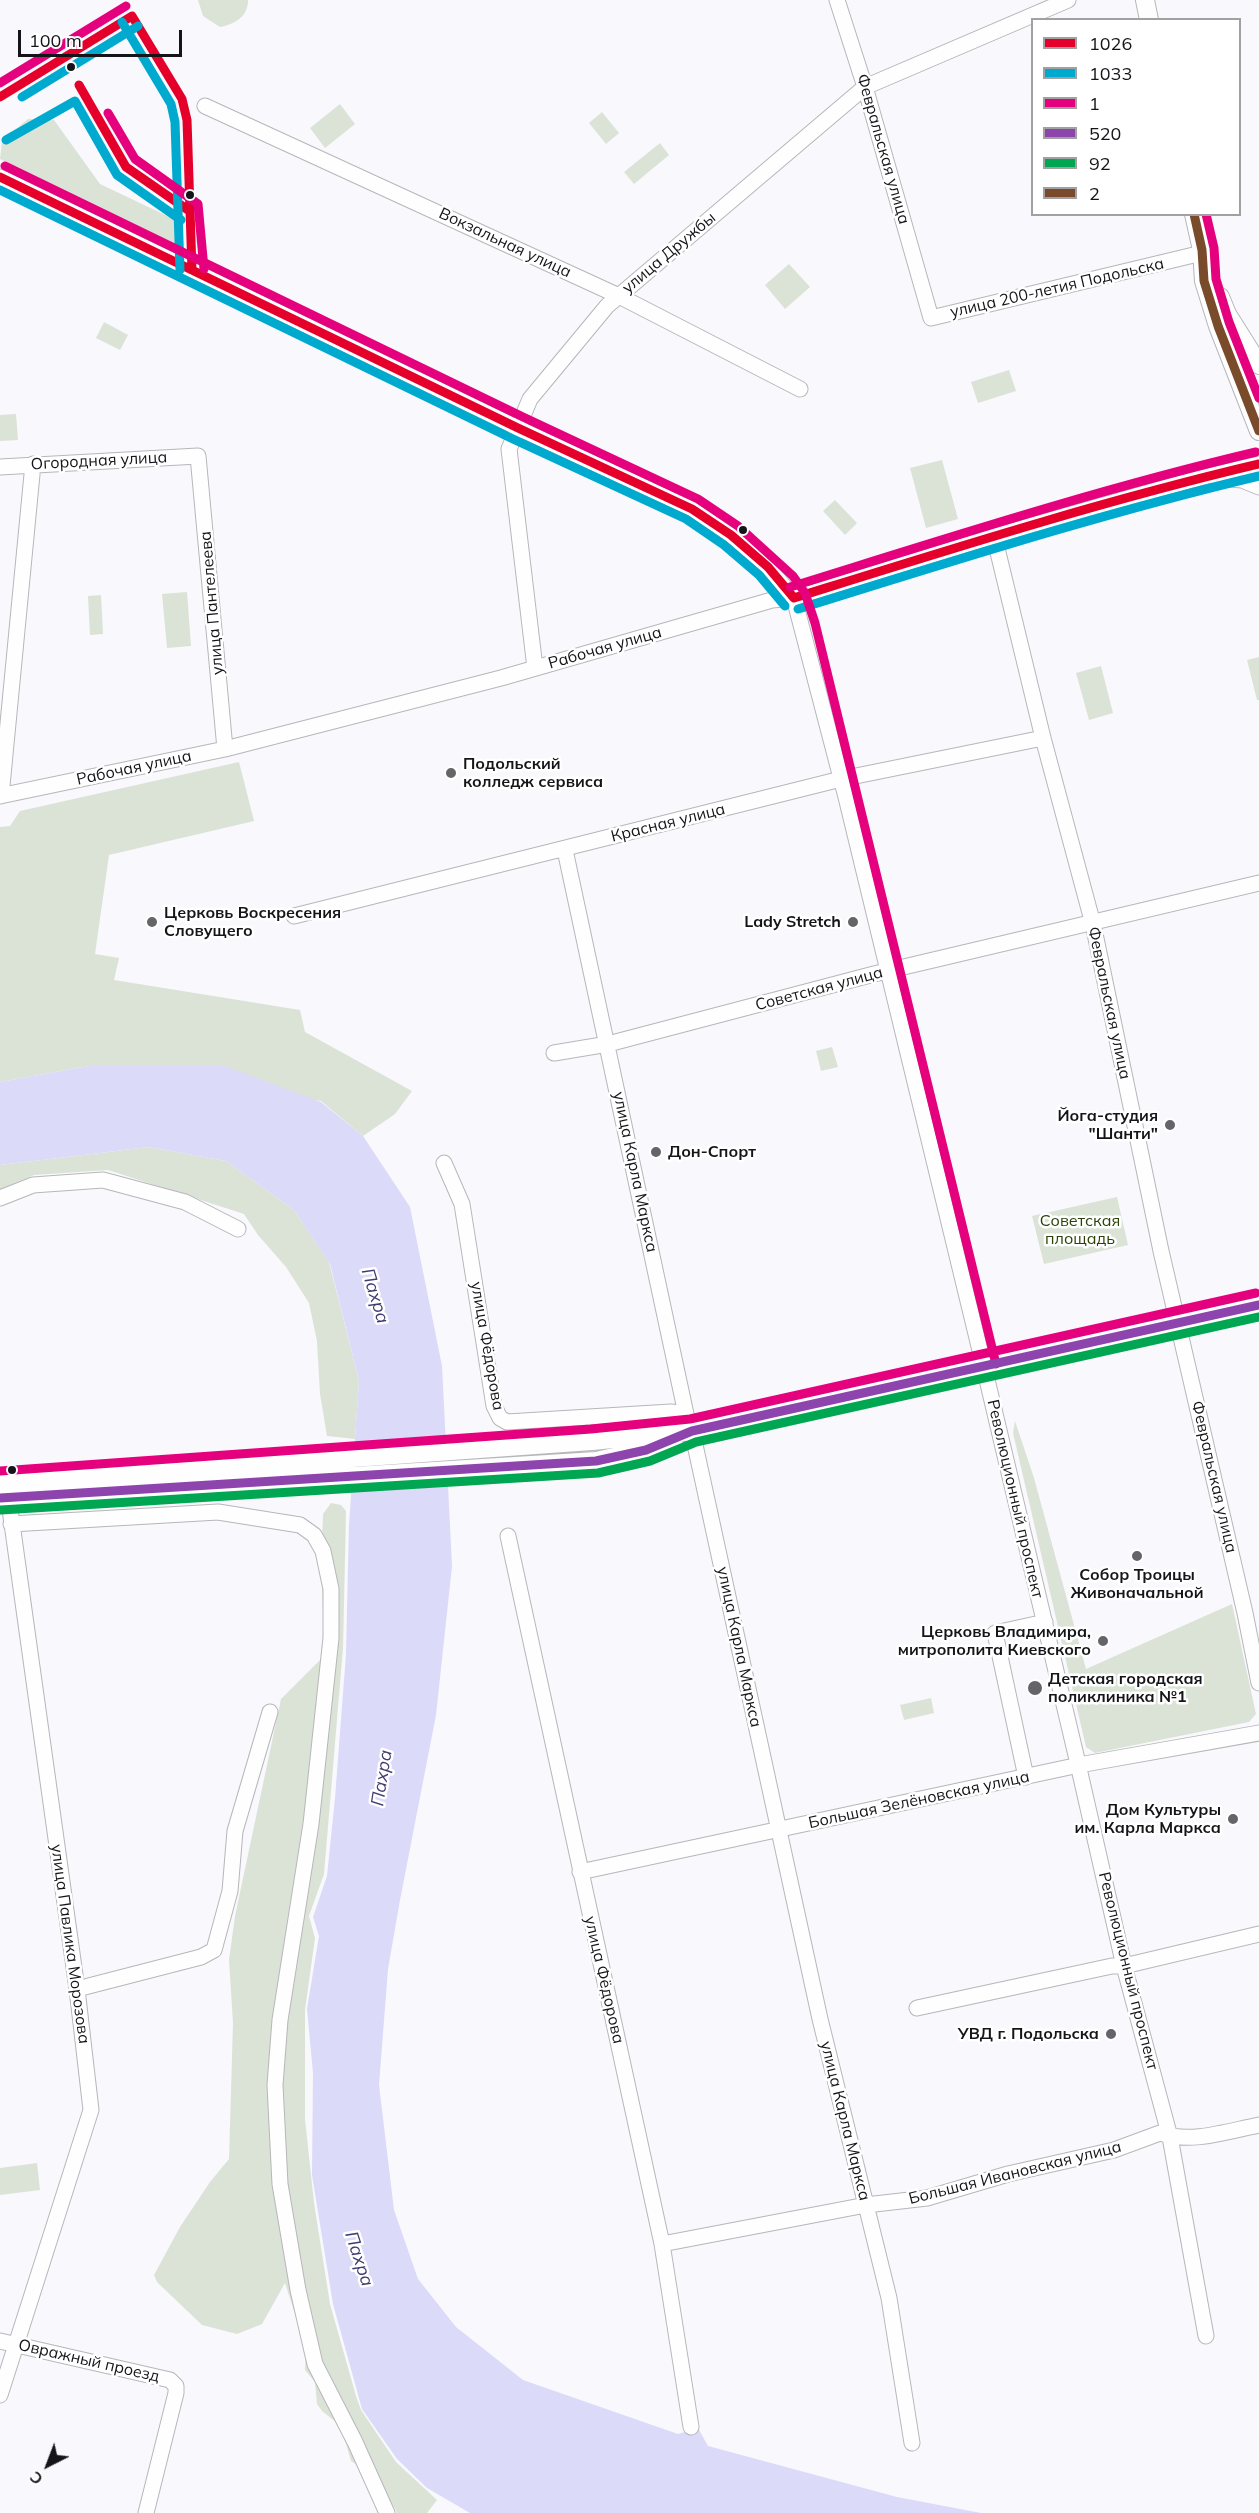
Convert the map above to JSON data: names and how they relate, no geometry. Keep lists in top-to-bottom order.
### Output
{
  "streets": {
    "street": [
      "Февральская улица",
      "Вокзальная улица",
      "улица Дружбы",
      "улица 200-летия Подольска",
      "Огородная улица",
      "улица Пантелеева",
      "Рабочая улица",
      "Красная улица",
      "Советская улица",
      "улица Карла Маркса",
      "улица Фёдорова",
      "Революционный проспект",
      "Большая Зелёновская улица",
      "улица Павлика Морозова",
      "Большая Ивановская улица",
      "Овражный проезд"
    ]
  },
  "crossings": [
    ["Февральская улица", "улица Дружбы"],
    ["Февральская улица", "улица 200-летия Подольска"],
    ["Февральская улица", "Рабочая улица"],
    ["Февральская улица", "Красная улица"],
    ["Февральская улица", "Советская улица"],
    ["Вокзальная улица", "улица Дружбы"],
    ["улица Дружбы", "Рабочая улица"],
    ["улица Дружбы", "Революционный проспект"],
    ["Огородная улица", "улица Пантелеева"],
    ["улица Пантелеева", "Рабочая улица"],
    ["Рабочая улица", "Революционный проспект"],
    ["Красная улица", "улица Карла Маркса"],
    ["Красная улица", "Революционный проспект"],
    ["Советская улица", "улица Карла Маркса"],
    ["Советская улица", "Революционный проспект"],
    ["улица Карла Маркса", "улица Фёдорова"],
    ["улица Карла Маркса", "Большая Зелёновская улица"],
    ["улица Карла Маркса", "Большая Ивановская улица"],
    ["улица Фёдорова", "Большая Зелёновская улица"],
    ["улица Фёдорова", "Большая Ивановская улица"],
    ["Революционный проспект", "Большая Зелёновская улица"],
    ["Революционный проспект", "Большая Ивановская улица"],
    ["улица Павлика Морозова", "Овражный проезд"]
  ],
  "water": ["Пахра"],
  "parks": ["Советская площадь"],
  "places": [
    "Подольский колледж сервиса",
    "Церковь Воскресения Словущего",
    "Lady Stretch",
    "Йога-студия \"Шанти\"",
    "Дон-Спорт",
    "Собор Троицы Живоначальной",
    "Церковь Владимира, митрополита Киевского",
    "Детская городская поликлиника №1",
    "Дом Культуры им. Карла Маркса",
    "УВД г. Подольска"
  ],
  "lines": [
    "transit line 1",
    "transit line 1026",
    "transit line 1033",
    "transit line 2",
    "transit line 520",
    "transit line 92"
  ],
  "legend": [
    "1026",
    "1033",
    "1",
    "520",
    "92",
    "2"
  ],
  "scale_bar": "100 m",
  "north": "bottom left"
}
